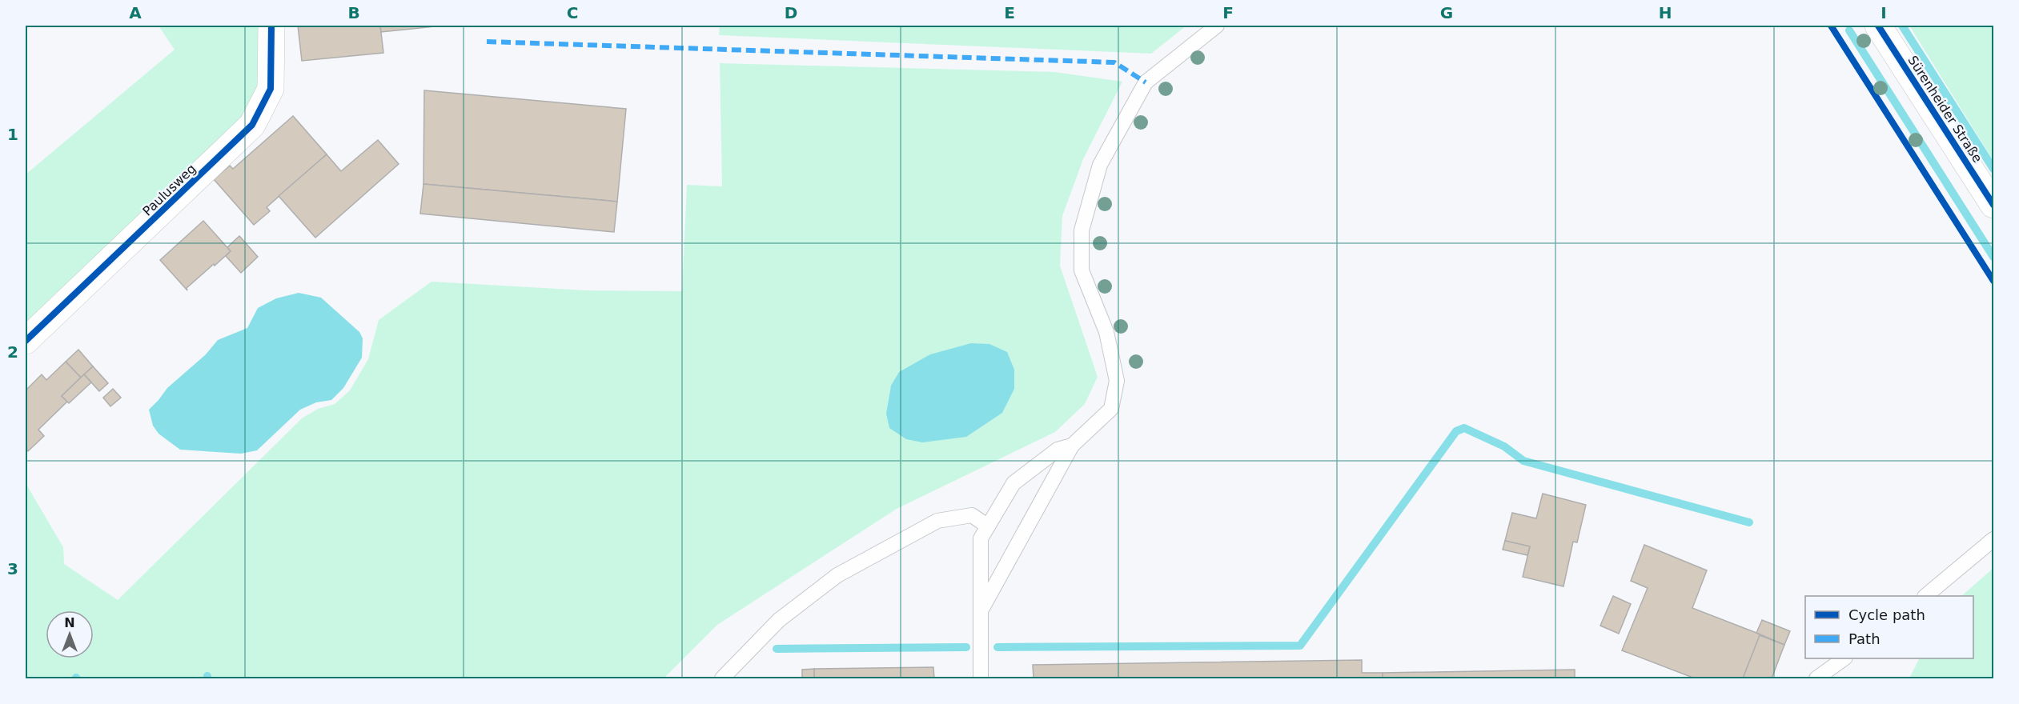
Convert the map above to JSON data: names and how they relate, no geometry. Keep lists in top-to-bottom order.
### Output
{
  "streets": {
    "street": ["Sürenheider Straße", "Paulusweg"]
  },
  "legend": ["Cycle path", "Path"],
  "north": "top",
  "grid": {
    "columns": [
      "A",
      "B",
      "C",
      "D",
      "E",
      "F",
      "G",
      "H",
      "I"
    ],
    "rows": ["1", "2", "3"]
  }
}
